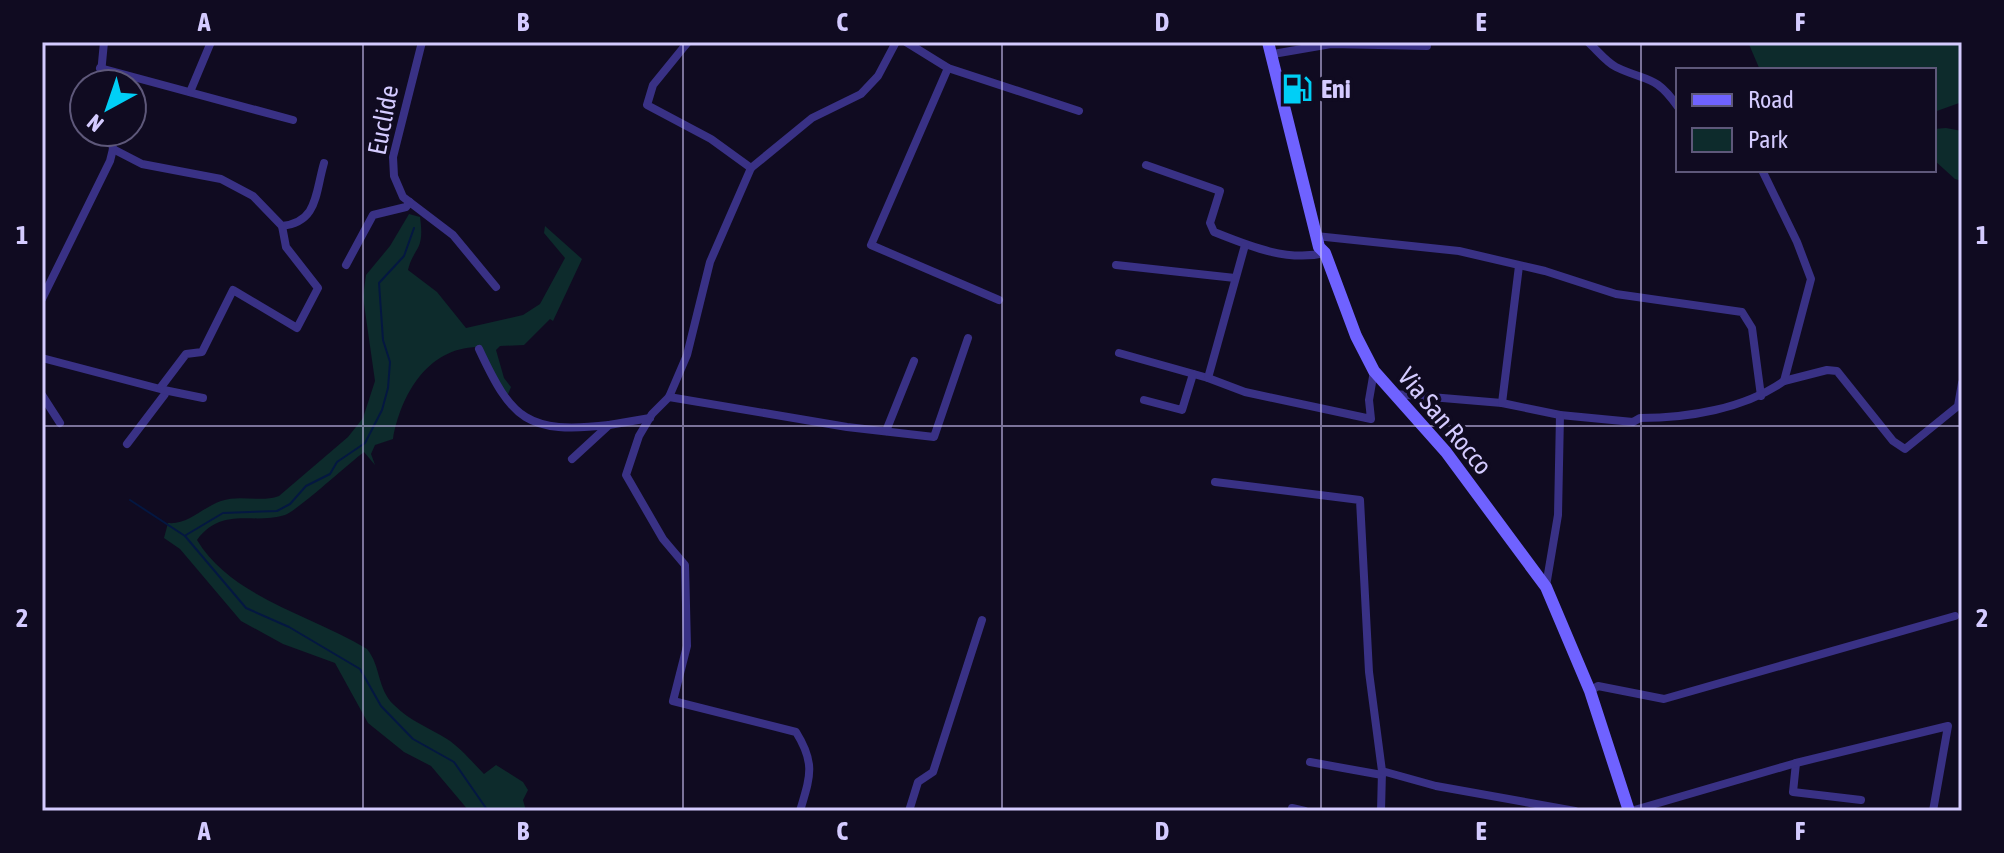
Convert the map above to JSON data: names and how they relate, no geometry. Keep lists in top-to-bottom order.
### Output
{
  "streets": {
    "street": ["Euclide", "Via San Rocco"]
  },
  "places": {
    "fuel station": ["Eni"]
  },
  "legend": ["Road", "Park"],
  "north": "bottom left",
  "grid": {
    "columns": [
      "A",
      "B",
      "C",
      "D",
      "E",
      "F"
    ],
    "rows": ["1", "2"]
  }
}
